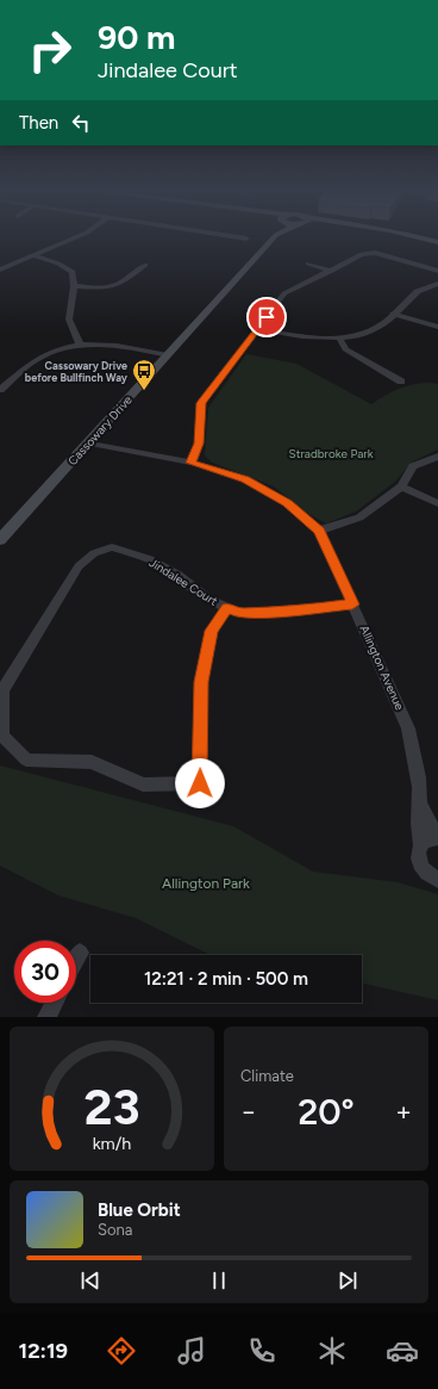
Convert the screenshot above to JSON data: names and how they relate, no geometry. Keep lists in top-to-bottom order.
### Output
{
  "streets": {
    "street": ["Cassowary Drive", "Jindalee Court", "Allington Avenue"]
  },
  "crossings": [
    ["Cassowary Drive", "Allington Avenue"],
    ["Jindalee Court", "Allington Avenue"]
  ],
  "parks": ["Stradbroke Park", "Allington Park"],
  "places": {
    "bus stop": ["Cassowary Drive before Bullfinch Way"]
  },
  "page": {
    "turn": ["90 m", "Jindalee Court"],
    "then": "Then",
    "limit": "30",
    "trip": "12:21 · 2 min · 500 m",
    "tile": "Climate",
    "heat": ["−", "20°", "+"],
    "song": ["Blue Orbit", "Sona"],
    "tabs": "12:19",
    "gauge": ["23", "km/h"]
  }
}
